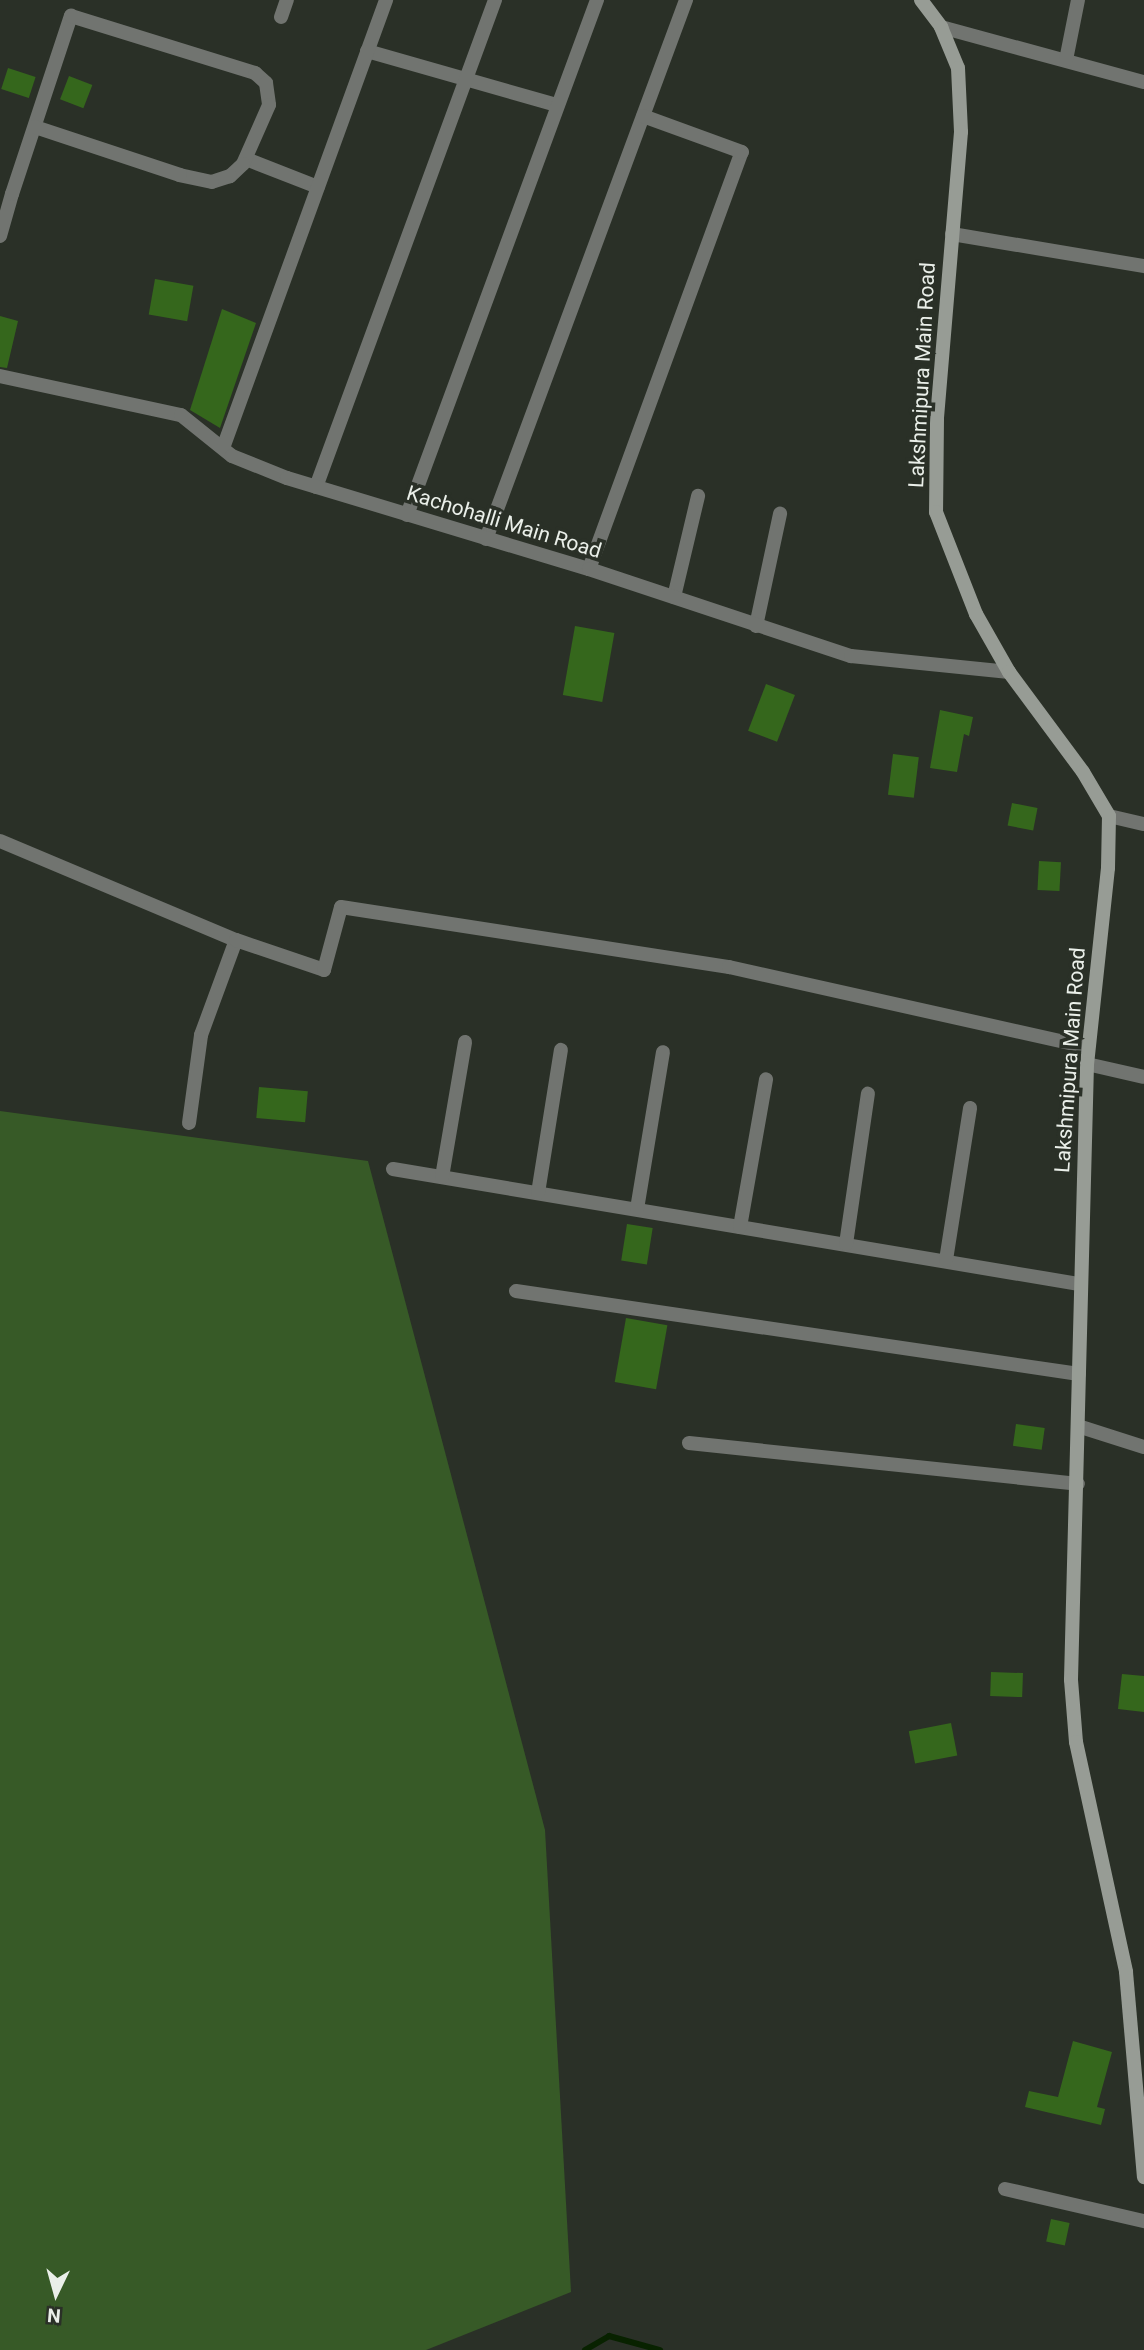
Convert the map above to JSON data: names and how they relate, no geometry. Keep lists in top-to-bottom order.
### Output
{
  "streets": {
    "main road": ["Lakshmipura Main Road"],
    "street": ["Kachohalli Main Road"]
  },
  "crossings": [
    ["Lakshmipura Main Road", "Kachohalli Main Road"]
  ],
  "north": "bottom"
}
